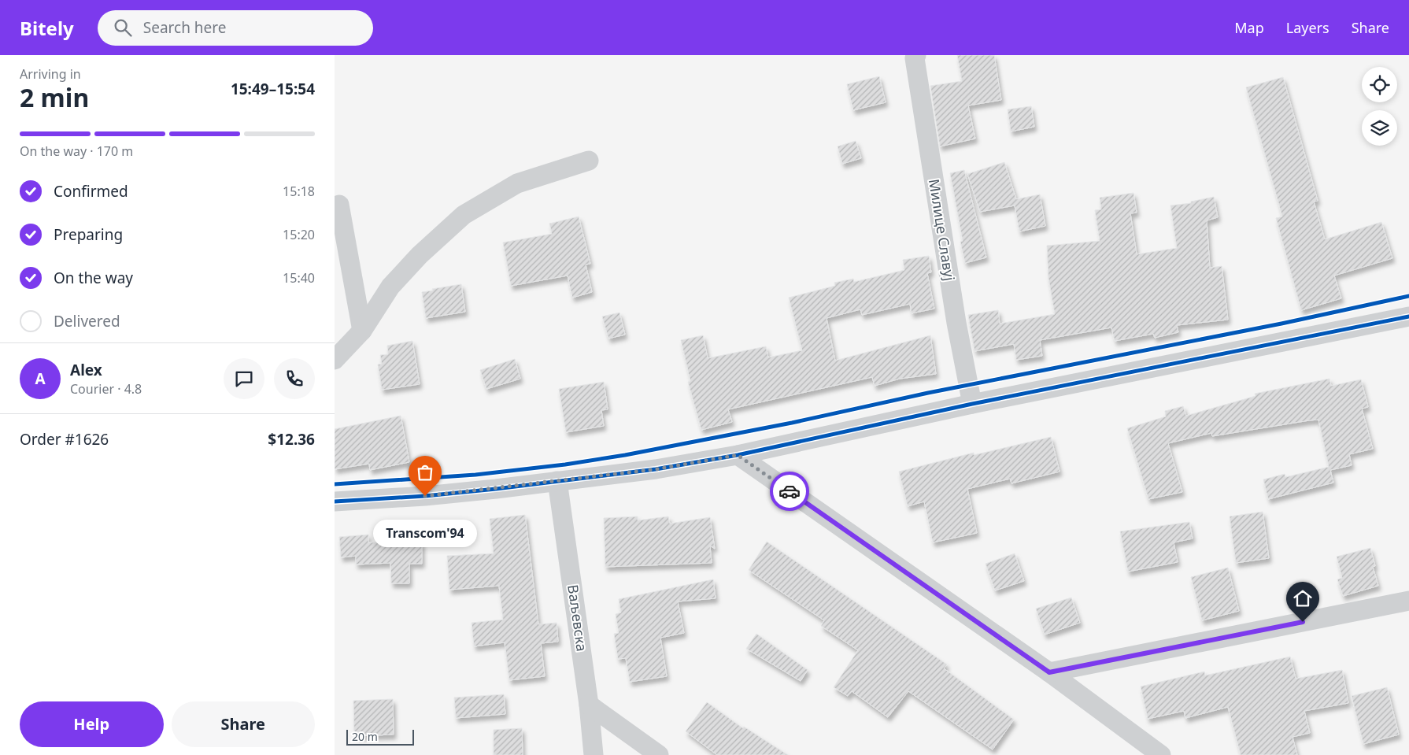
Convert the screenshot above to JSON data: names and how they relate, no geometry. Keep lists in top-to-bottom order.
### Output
{
  "streets": {
    "street": ["Милице Славуј", "Ваљевска"]
  },
  "places": ["Transcom'94"],
  "scale_bar": "20 m",
  "page": {
    "header": "Bitely",
    "search": "Search here",
    "nav": ["Map", "Layers", "Share"],
    "heading": ["2 min", "Arriving in", "15:49–15:54"],
    "panel": [
      "Alex",
      "Courier · 4.8",
      "Order #1626",
      "$12.36"
    ],
    "bar": "On the way · 170 m",
    "list": [
      ["Confirmed", "15:18"],
      ["Preparing", "15:20"],
      ["On the way", "15:40"],
      "Delivered"
    ],
    "round": "A",
    "bubble": "Transcom'94",
    "buttons": ["Help", "Share"],
    "scale": "20 m"
  }
}
